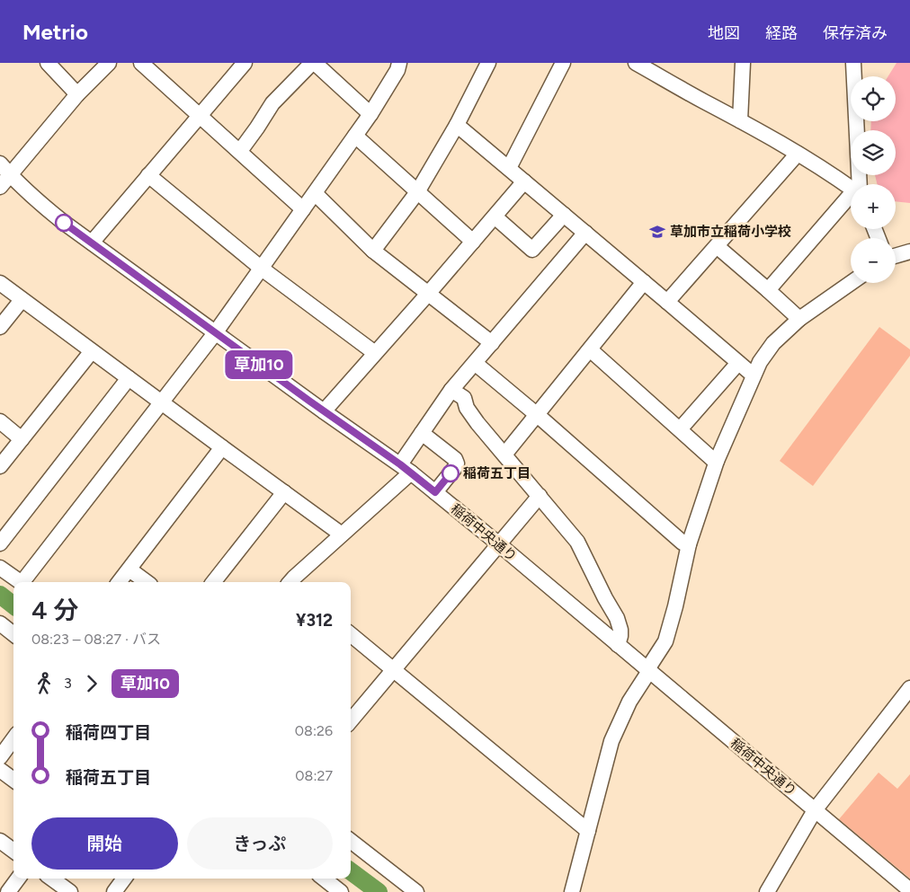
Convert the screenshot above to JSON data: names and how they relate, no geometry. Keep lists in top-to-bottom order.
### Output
{
  "streets": {
    "street": ["稲荷中央通り"]
  },
  "places": {
    "school or university": ["草加市立稲荷小学校"],
    "other": ["稲荷五丁目"]
  },
  "lines": ["bus line 草加10"],
  "page": {
    "header": "Metrio",
    "nav": ["地図", "経路", "保存済み"],
    "on_map": "草加10",
    "map_buttons": ["+", "−"],
    "heading": ["4 分", "08:23 – 08:27 · バス", "¥312"],
    "legs": ["3", "草加10"],
    "list": [
      {
        "name": "稲荷四丁目",
        "value": "08:26"
      },
      {
        "name": "稲荷五丁目",
        "value": "08:27"
      }
    ],
    "buttons": ["開始", "きっぷ"]
  }
}
